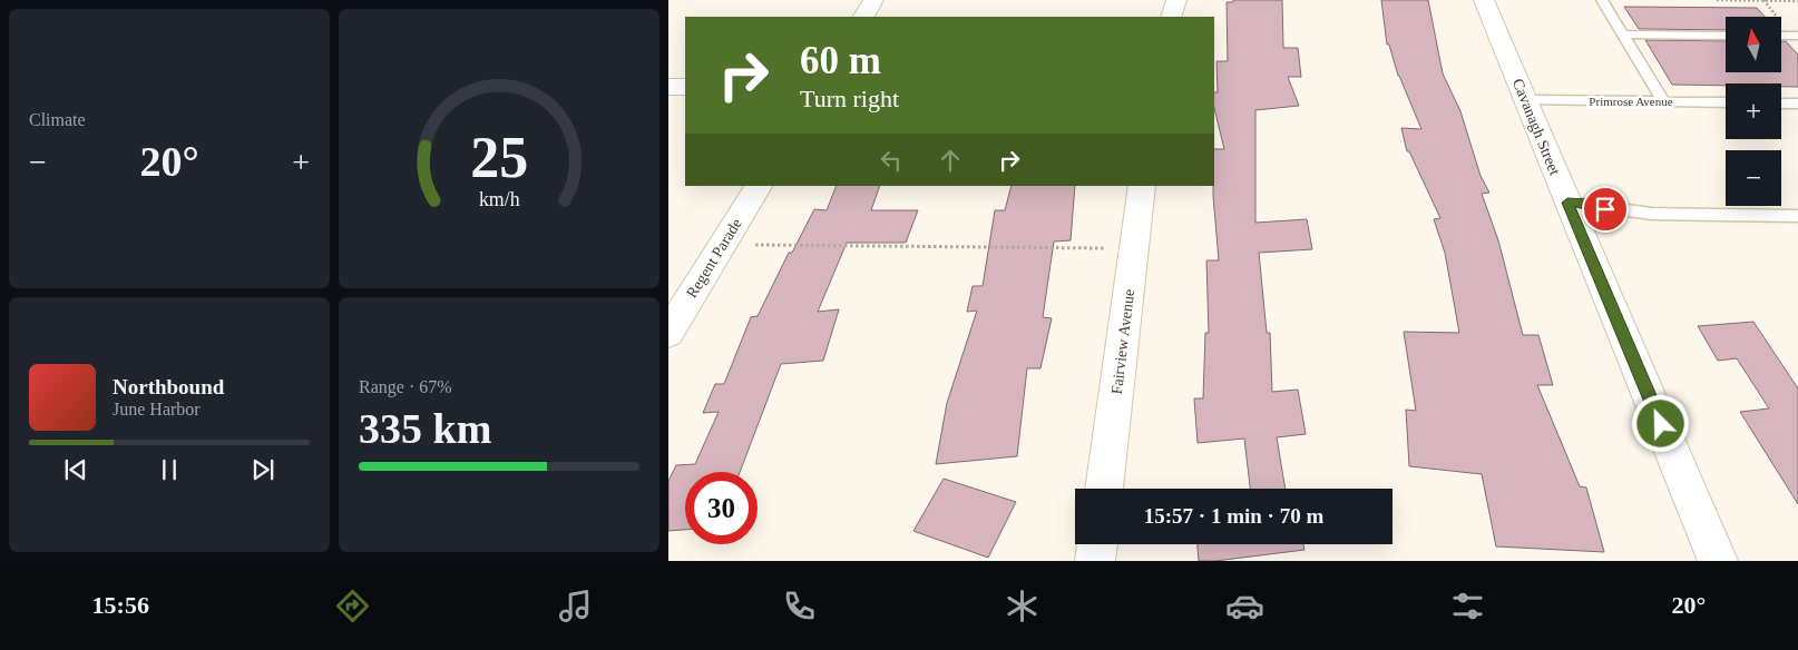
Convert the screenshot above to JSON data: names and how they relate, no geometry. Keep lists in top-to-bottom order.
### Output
{
  "streets": {
    "street": ["Cavanagh Street", "Regent Parade", "Fairview Avenue"],
    "lane": ["Primrose Avenue"]
  },
  "crossings": [
    ["Primrose Avenue", "Cavanagh Street"]
  ],
  "north": "top",
  "page": {
    "tile": [
      "Climate",
      ["Range · 67%", "335 km"]
    ],
    "map_buttons": ["+", "−"],
    "turn": ["60 m", "Turn right"],
    "heat": ["−", "20°", "+"],
    "song": ["Northbound", "June Harbor"],
    "limit": "30",
    "trip": "15:57 · 1 min · 70 m",
    "tabs": ["15:56", "20°"],
    "gauge": ["25", "km/h"]
  }
}
